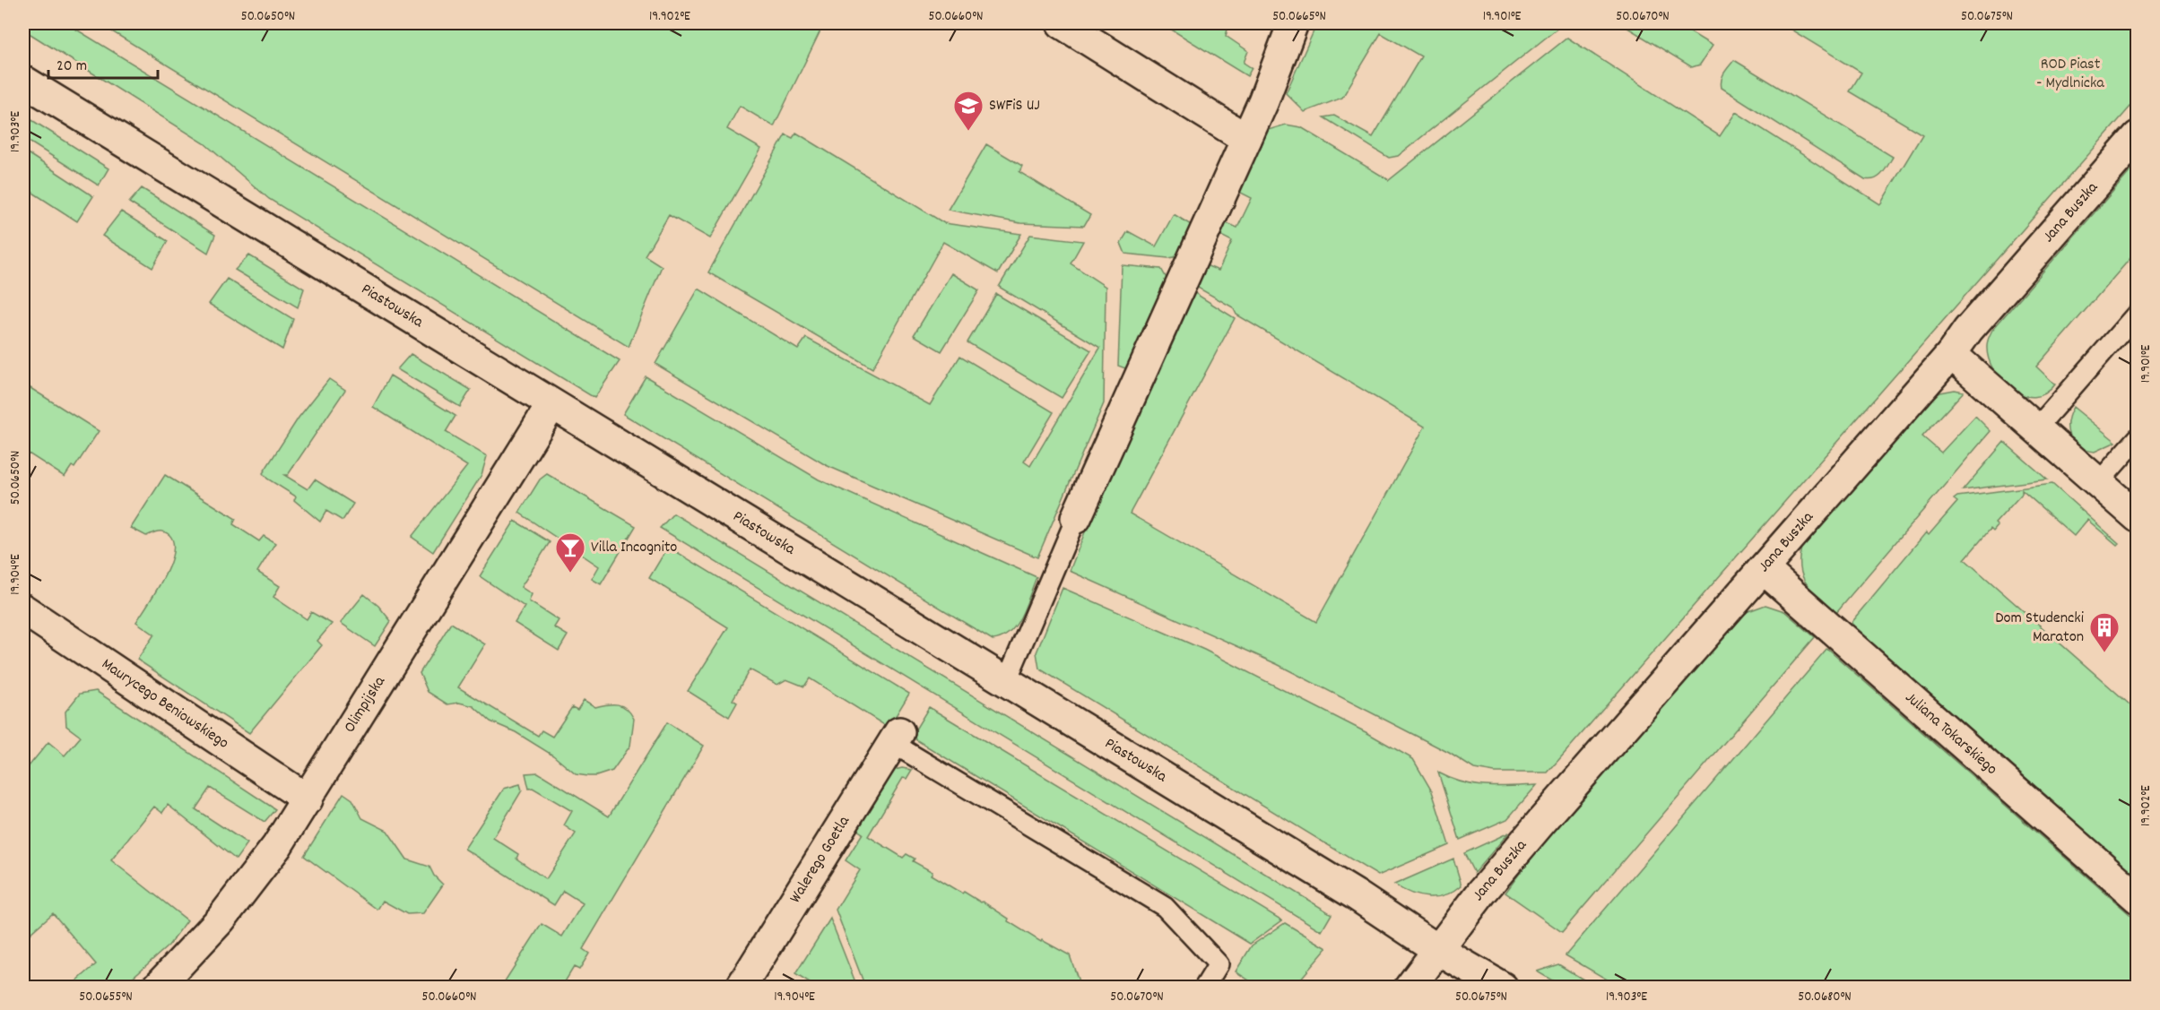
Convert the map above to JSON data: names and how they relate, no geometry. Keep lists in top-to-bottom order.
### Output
{
  "streets": {
    "street": [
      "Jana Buszka",
      "Piastowska",
      "Maurycego Beniowskiego",
      "Olimpijska",
      "Juliana Tokarskiego",
      "Walerego Goetla"
    ]
  },
  "crossings": [
    ["Jana Buszka", "Piastowska"],
    ["Jana Buszka", "Juliana Tokarskiego"],
    ["Piastowska", "Olimpijska"],
    ["Maurycego Beniowskiego", "Olimpijska"]
  ],
  "parks": ["ROD Piast - Mydlnicka"],
  "places": {
    "school or university": ["SWFiS UJ"],
    "bar": ["Villa Incognito"],
    "building": ["Dom Studencki Maraton"]
  },
  "scale_bar": "20 m",
  "coordinates": [
    "50.0650°N",
    "19.902°E",
    "50.0660°N",
    "50.0665°N",
    "19.901°E",
    "50.0670°N",
    "50.0675°N",
    "19.903°E",
    "19.904°E",
    "50.0655°N",
    "50.0680°N"
  ]
}
